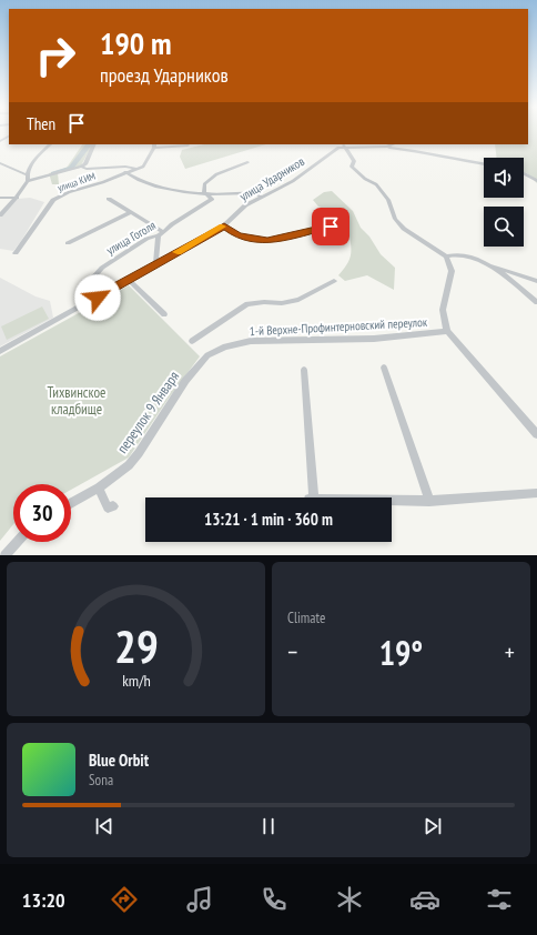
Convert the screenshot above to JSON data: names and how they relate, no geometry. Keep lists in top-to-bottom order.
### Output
{
  "streets": {
    "street": [
      "улица Ударников",
      "улица КИМ",
      "улица Гоголя",
      "1-й Верхне-Профинтерновский переулок",
      "переулок 9 Января"
    ]
  },
  "crossings": [
    ["улица Ударников", "улица Гоголя"],
    ["1-й Верхне-Профинтерновский переулок", "переулок 9 Января"]
  ],
  "parks": ["Тихвинское кладбище"],
  "page": {
    "turn": ["190 m", "проезд Ударников"],
    "then": "Then",
    "limit": "30",
    "trip": "13:21 · 1 min · 360 m",
    "tile": "Climate",
    "heat": ["−", "19°", "+"],
    "song": ["Blue Orbit", "Sona"],
    "tabs": "13:20",
    "gauge": ["29", "km/h"]
  }
}
